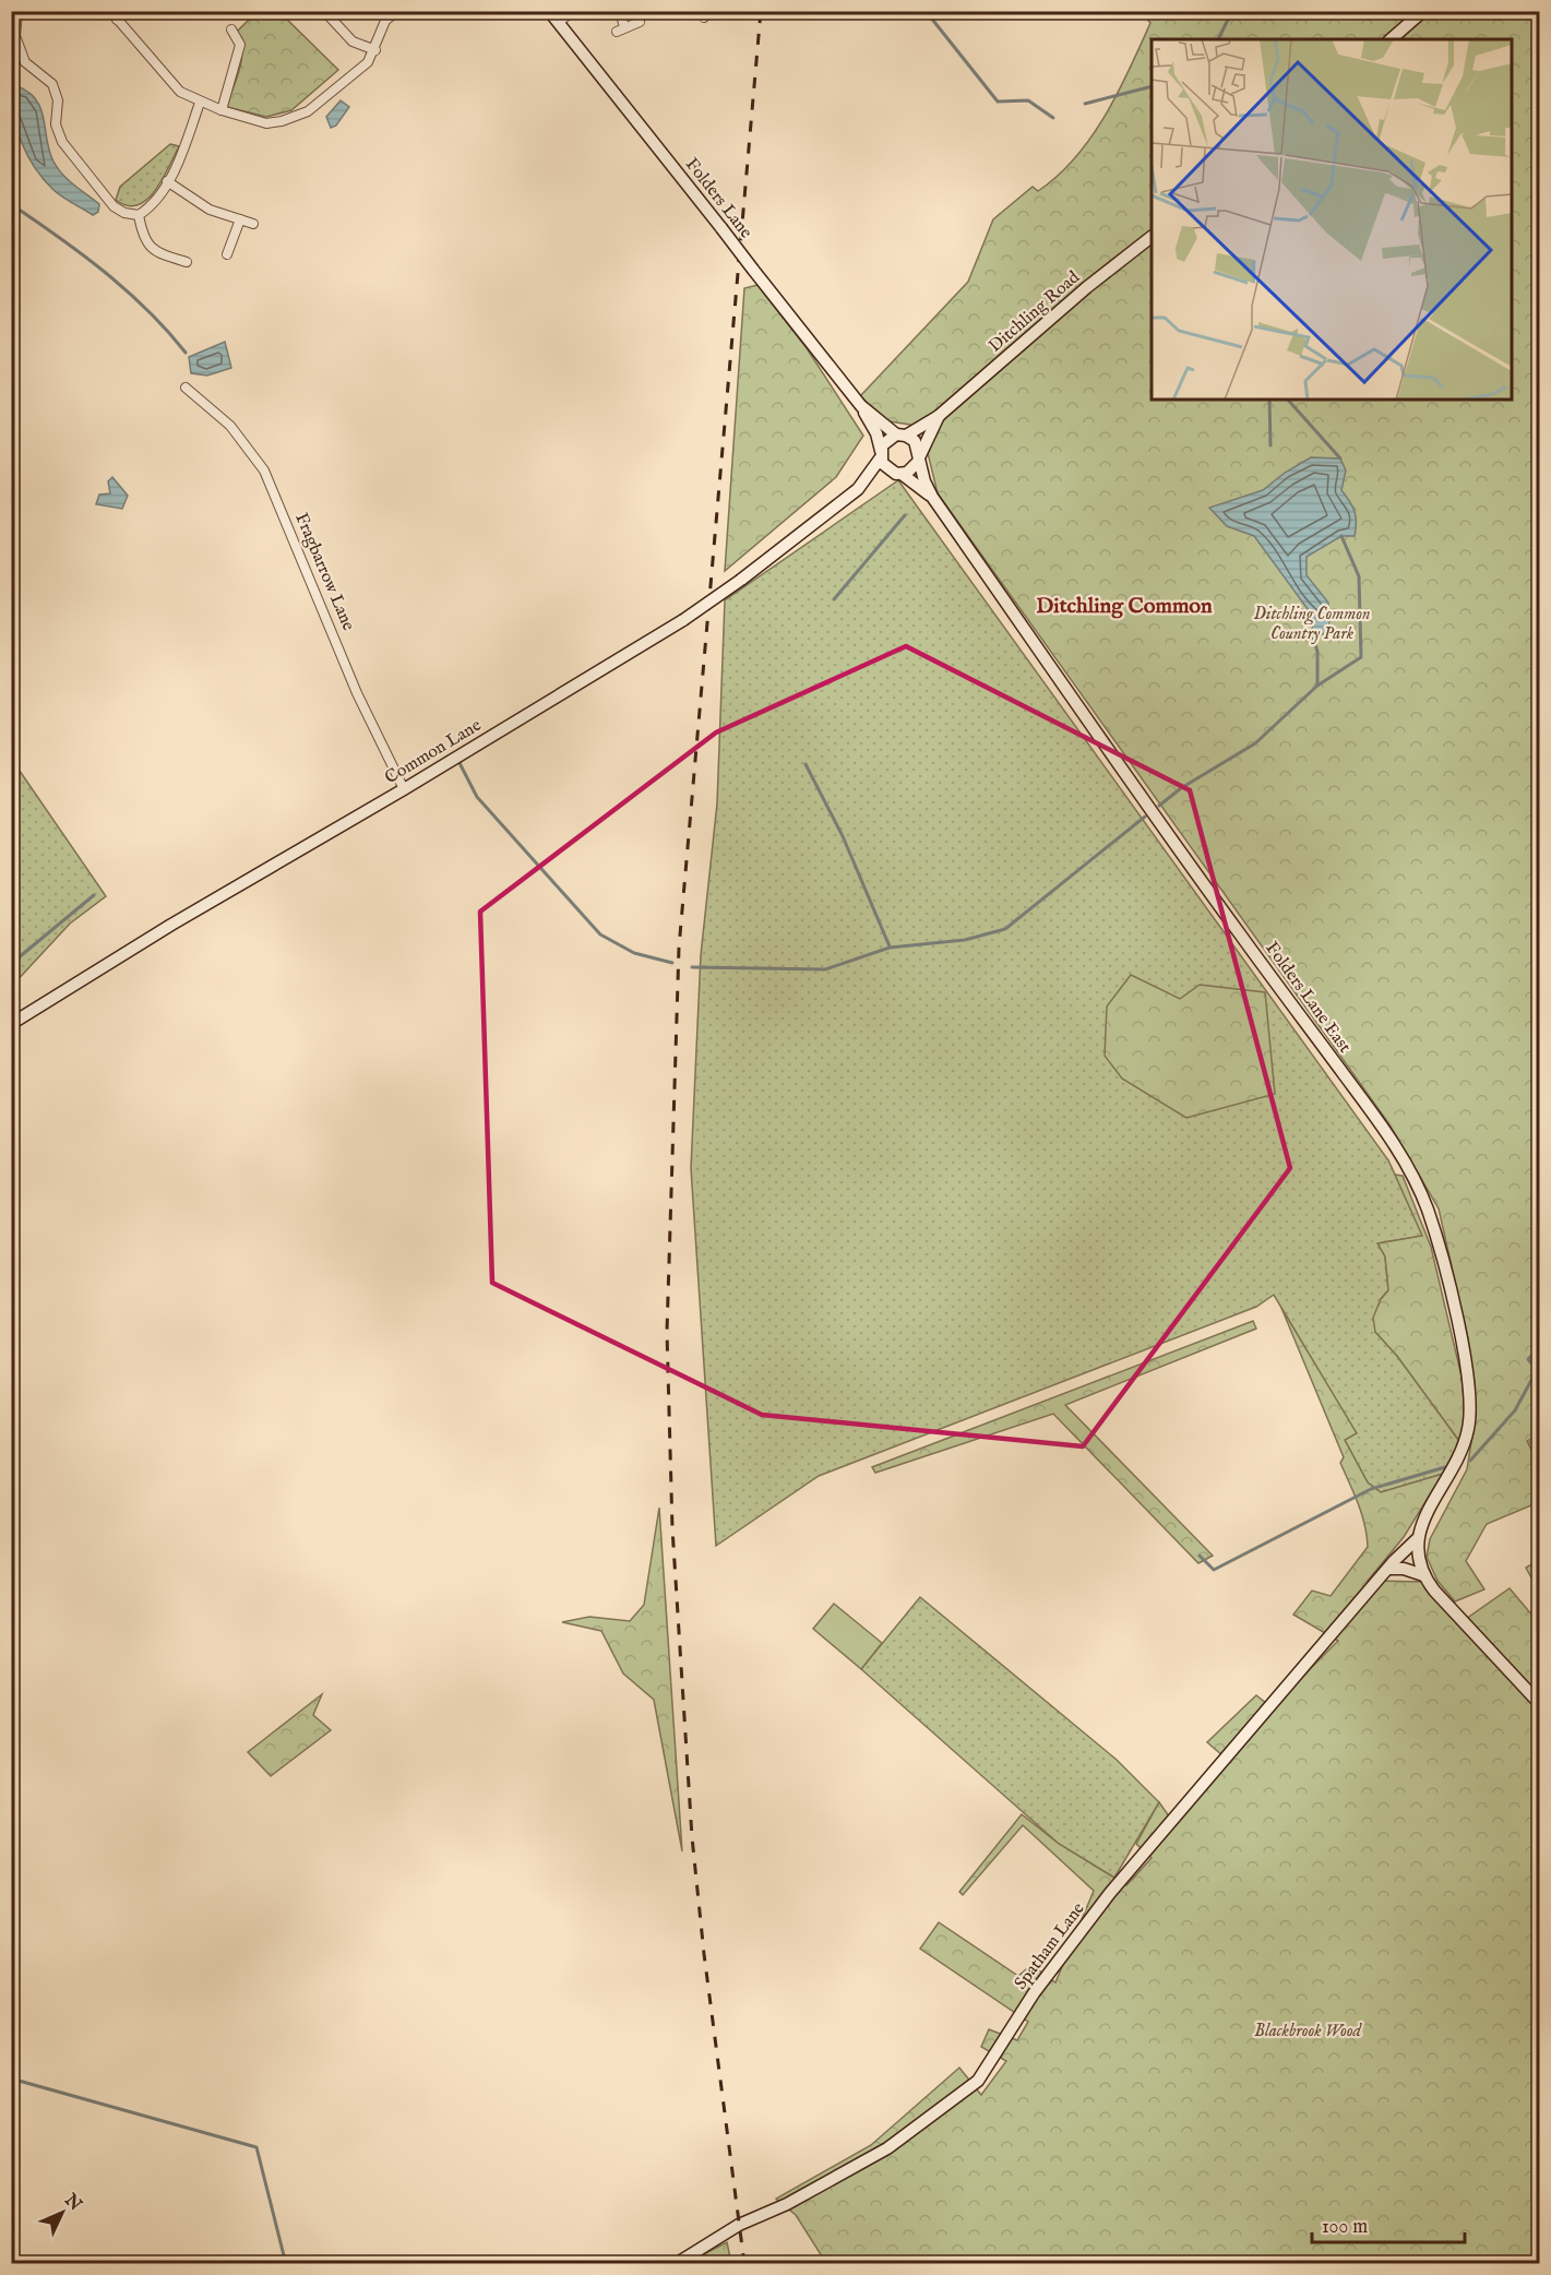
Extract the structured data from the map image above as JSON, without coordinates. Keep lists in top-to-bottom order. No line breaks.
{"streets":{"street":["Folders Lane","Ditchling Road","Fragbarrow Lane","Common Lane","Folders Lane East","Spatham Lane"]},"crossings":[["Folders Lane","Ditchling Road"],["Folders Lane","Common Lane"],["Folders Lane","Folders Lane East"],["Ditchling Road","Common Lane"],["Ditchling Road","Folders Lane East"],["Fragbarrow Lane","Common Lane"],["Common Lane","Folders Lane East"],["Folders Lane East","Spatham Lane"]],"districts":["Ditchling Common"],"parks":["Ditchling Common Country Park","Blackbrook Wood"],"scale_bar":"100 m","north":"top right"}
